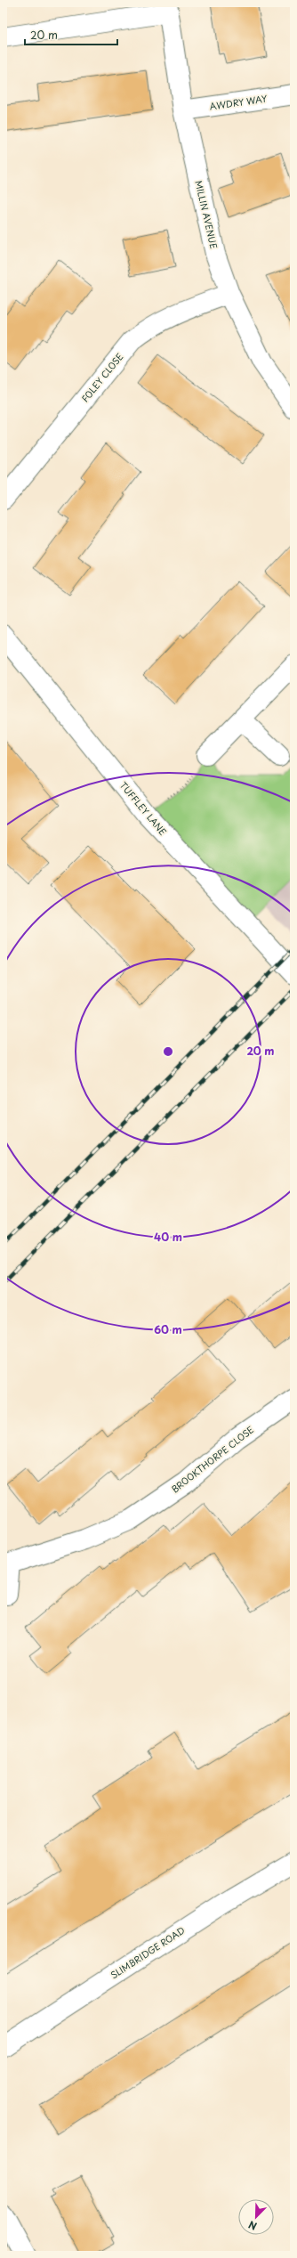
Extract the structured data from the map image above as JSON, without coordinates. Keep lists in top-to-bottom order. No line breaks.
{"streets":{"street":["AWDRY WAY","MILLIN AVENUE","FOLEY CLOSE","TUFFLEY LANE","BROOKTHORPE CLOSE","SLIMBRIDGE ROAD"]},"crossings":[["AWDRY WAY","MILLIN AVENUE"],["MILLIN AVENUE","FOLEY CLOSE"]],"scale_bar":"20 m","north":"bottom left","rings":["20 m","40 m","60 m"]}
